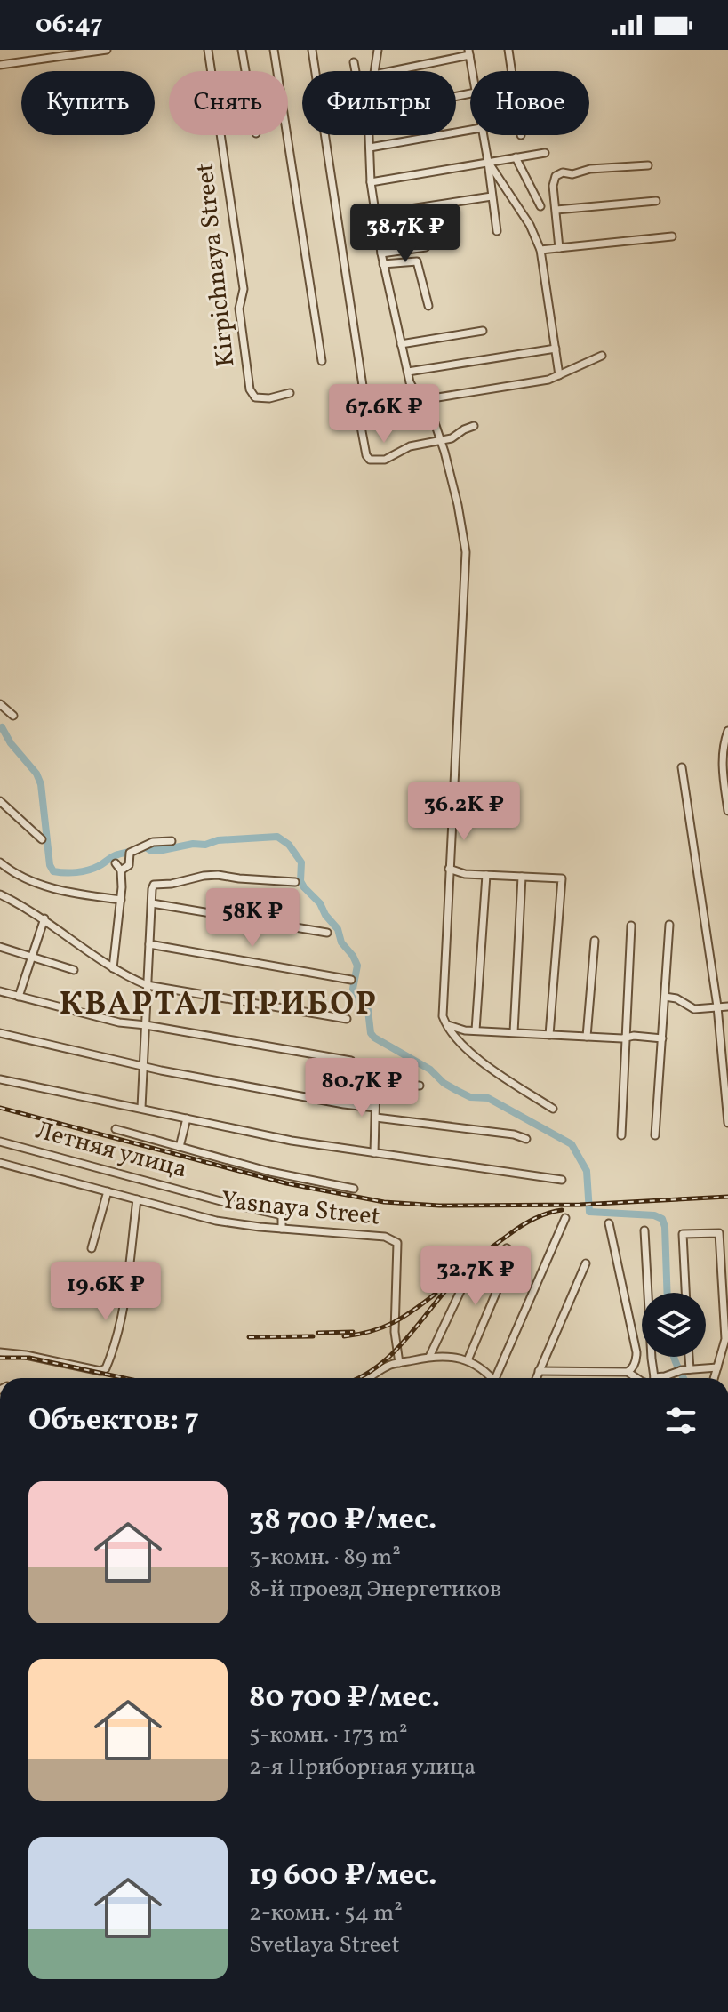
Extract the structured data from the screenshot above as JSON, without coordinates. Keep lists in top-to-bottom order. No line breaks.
{"streets":{"street":["Kirpichnaya Street","Летняя улица","Yasnaya Street"]},"crossings":[["Летняя улица","Yasnaya Street"]],"districts":["КВАРТАЛ ПРИБОР"],"page":{"status":"06:47","chip":["Купить","Снять","Фильтры","Новое"],"price":["38.7K ₽","67.6K ₽","36.2K ₽","58K ₽","80.7K ₽","32.7K ₽","19.6K ₽"],"heading":"Объектов: 7","list":[{"name":"38 700 ₽/мес.","note":"3-комн. · 89 m² · 8-й проезд Энергетиков"},{"name":"80 700 ₽/мес.","note":"5-комн. · 173 m² · 2-я Приборная улица"},{"name":"19 600 ₽/мес.","note":"2-комн. · 54 m² · Svetlaya Street"}]}}
